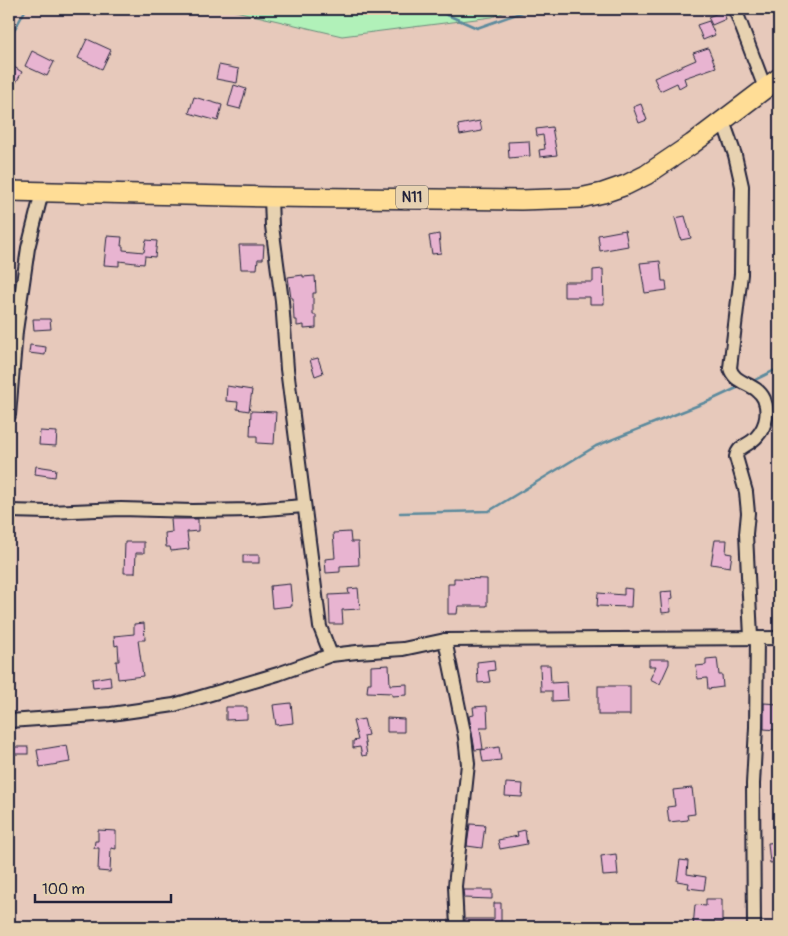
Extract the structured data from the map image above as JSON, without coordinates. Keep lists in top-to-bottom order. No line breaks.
{"streets":{"highway":["N11"]},"scale_bar":"100 m"}
